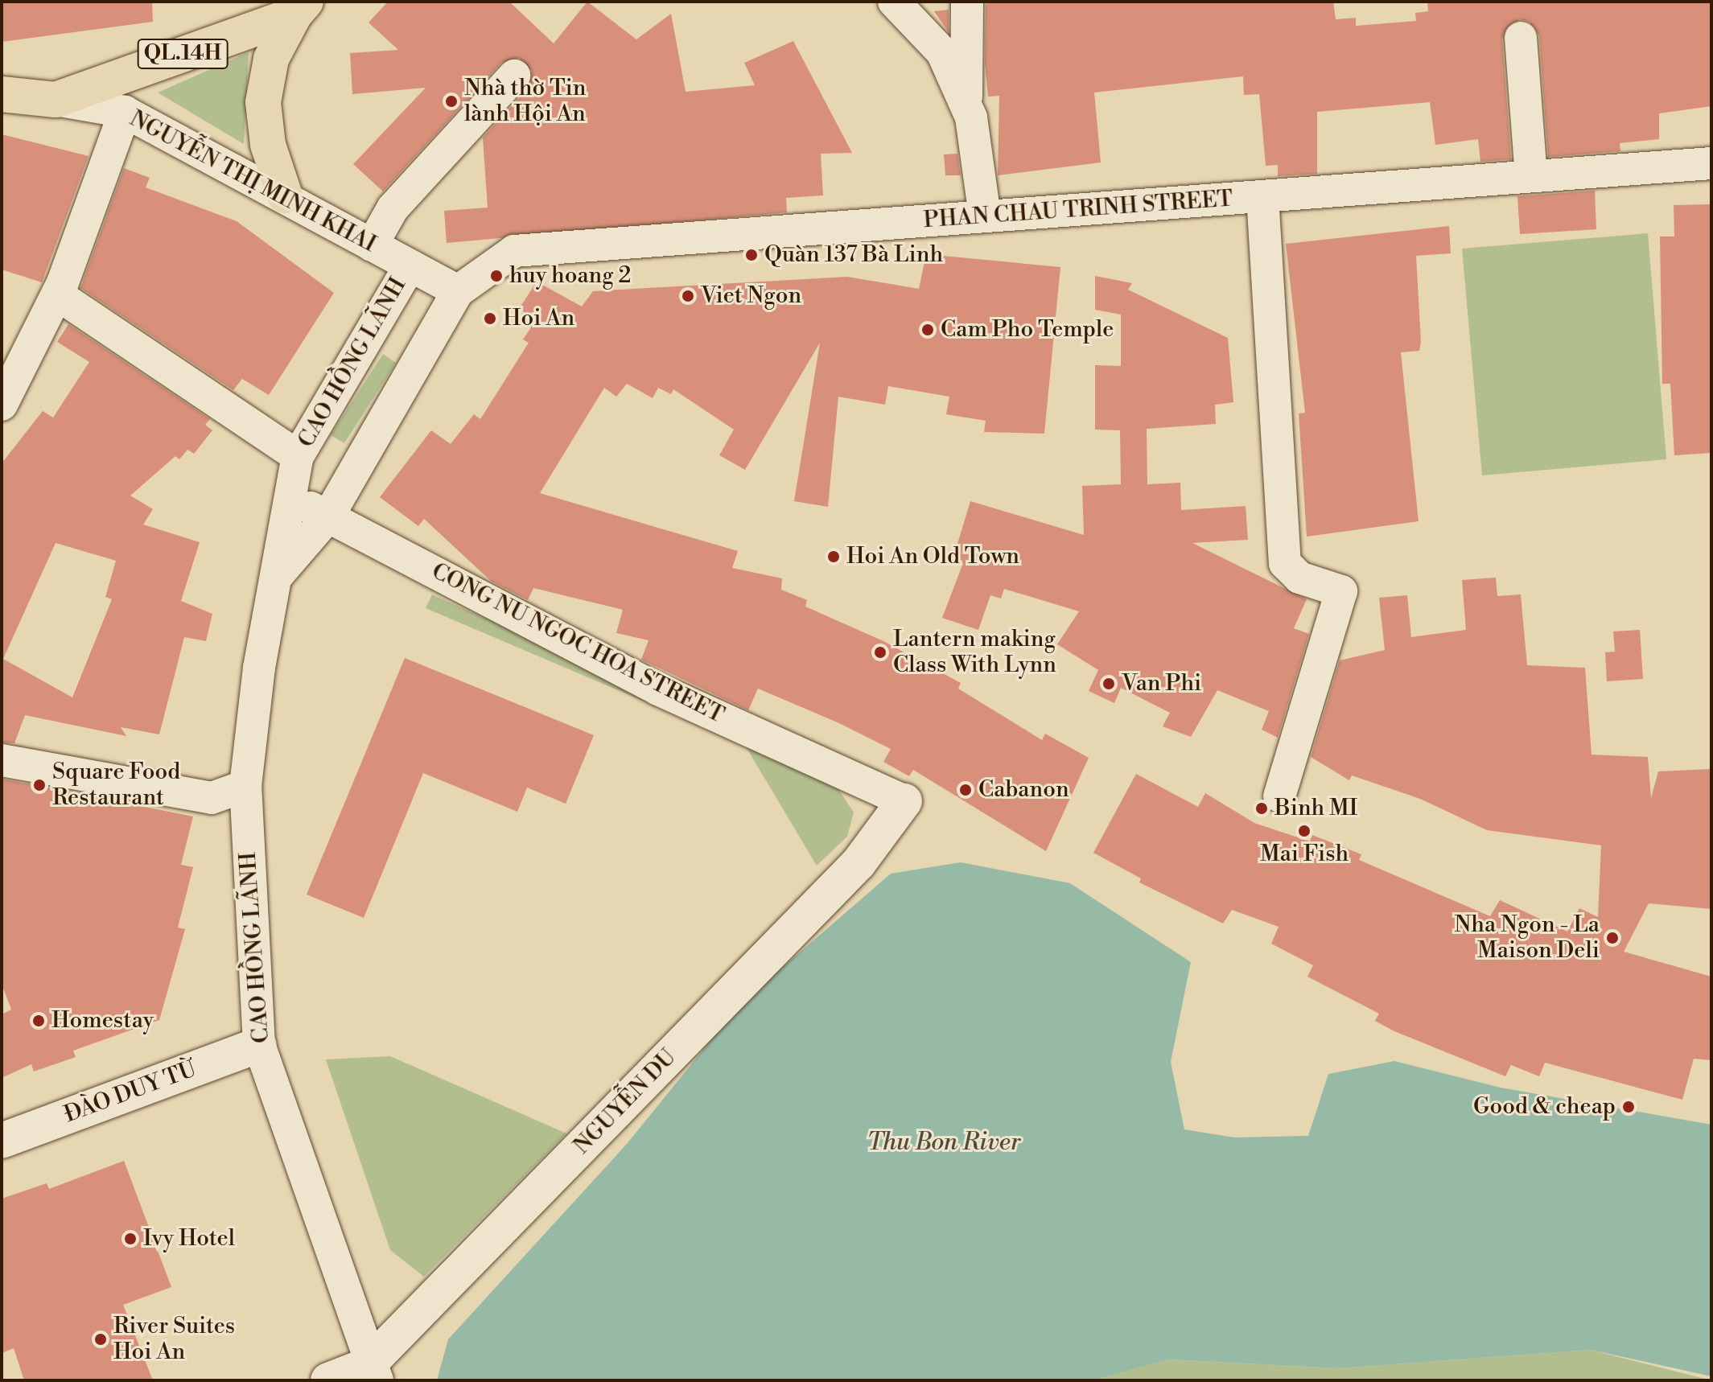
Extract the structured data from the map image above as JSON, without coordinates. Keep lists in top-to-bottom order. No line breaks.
{"streets":{"main road":["QL.14H"],"street":["NGUYỄN THỊ MINH KHAI","PHAN CHAU TRINH STREET","CAO HỒNG LÃNH","CONG NU NGOC HOA STREET","ĐÀO DUY TỪ","NGUYỄN DU"]},"crossings":[["QL.14H","NGUYỄN THỊ MINH KHAI"],["NGUYỄN THỊ MINH KHAI","PHAN CHAU TRINH STREET"],["NGUYỄN THỊ MINH KHAI","CAO HỒNG LÃNH"],["PHAN CHAU TRINH STREET","CAO HỒNG LÃNH"],["CAO HỒNG LÃNH","CONG NU NGOC HOA STREET"],["CAO HỒNG LÃNH","ĐÀO DUY TỪ"],["CAO HỒNG LÃNH","NGUYỄN DU"],["CONG NU NGOC HOA STREET","NGUYỄN DU"]],"water":["Thu Bon River"],"places":["Nhà thờ Tin lành Hội An","Quàn 137 Bà Linh","huy hoang 2","Viet Ngon","Hoi An","Cam Pho Temple","Hoi An Old Town","Lantern making Class With Lynn","Van Phi","Square Food Restaurant","Cabanon","Binh MI","Mai Fish","Nha Ngon - La Maison Deli","Homestay","Good & cheap","Ivy Hotel","River Suites Hoi An"]}
